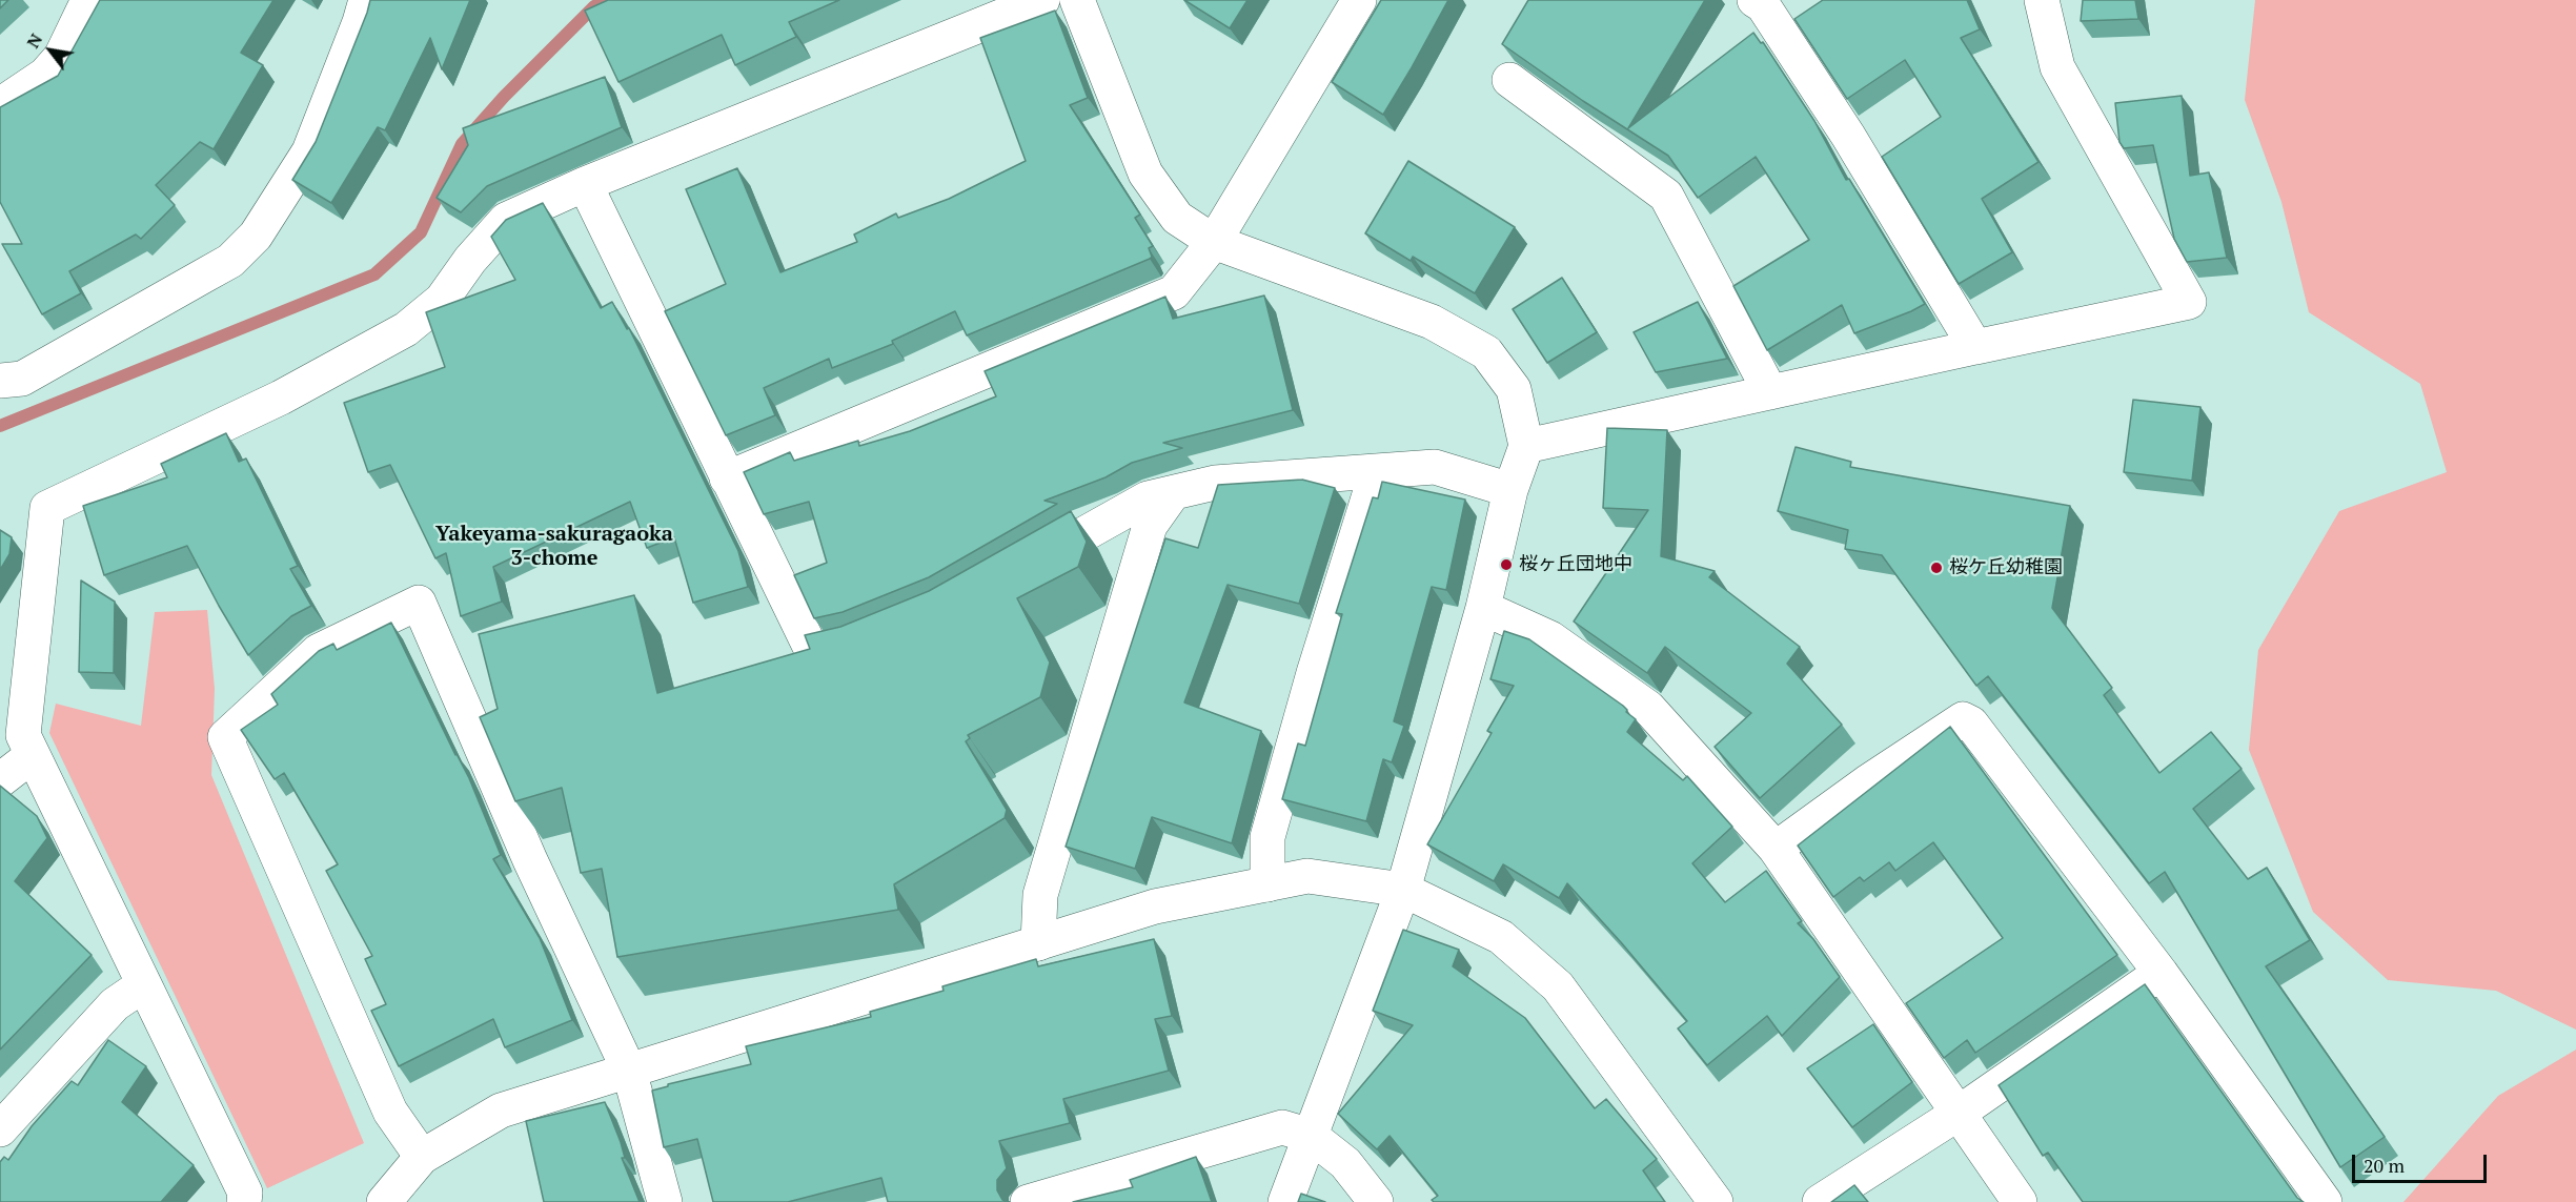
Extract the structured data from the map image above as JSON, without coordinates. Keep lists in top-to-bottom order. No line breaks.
{"districts":["Yakeyama-sakuragaoka 3-chome"],"places":["桜ヶ丘団地中","桜ケ丘幼稚園"],"scale_bar":"20 m","north":"top left"}
